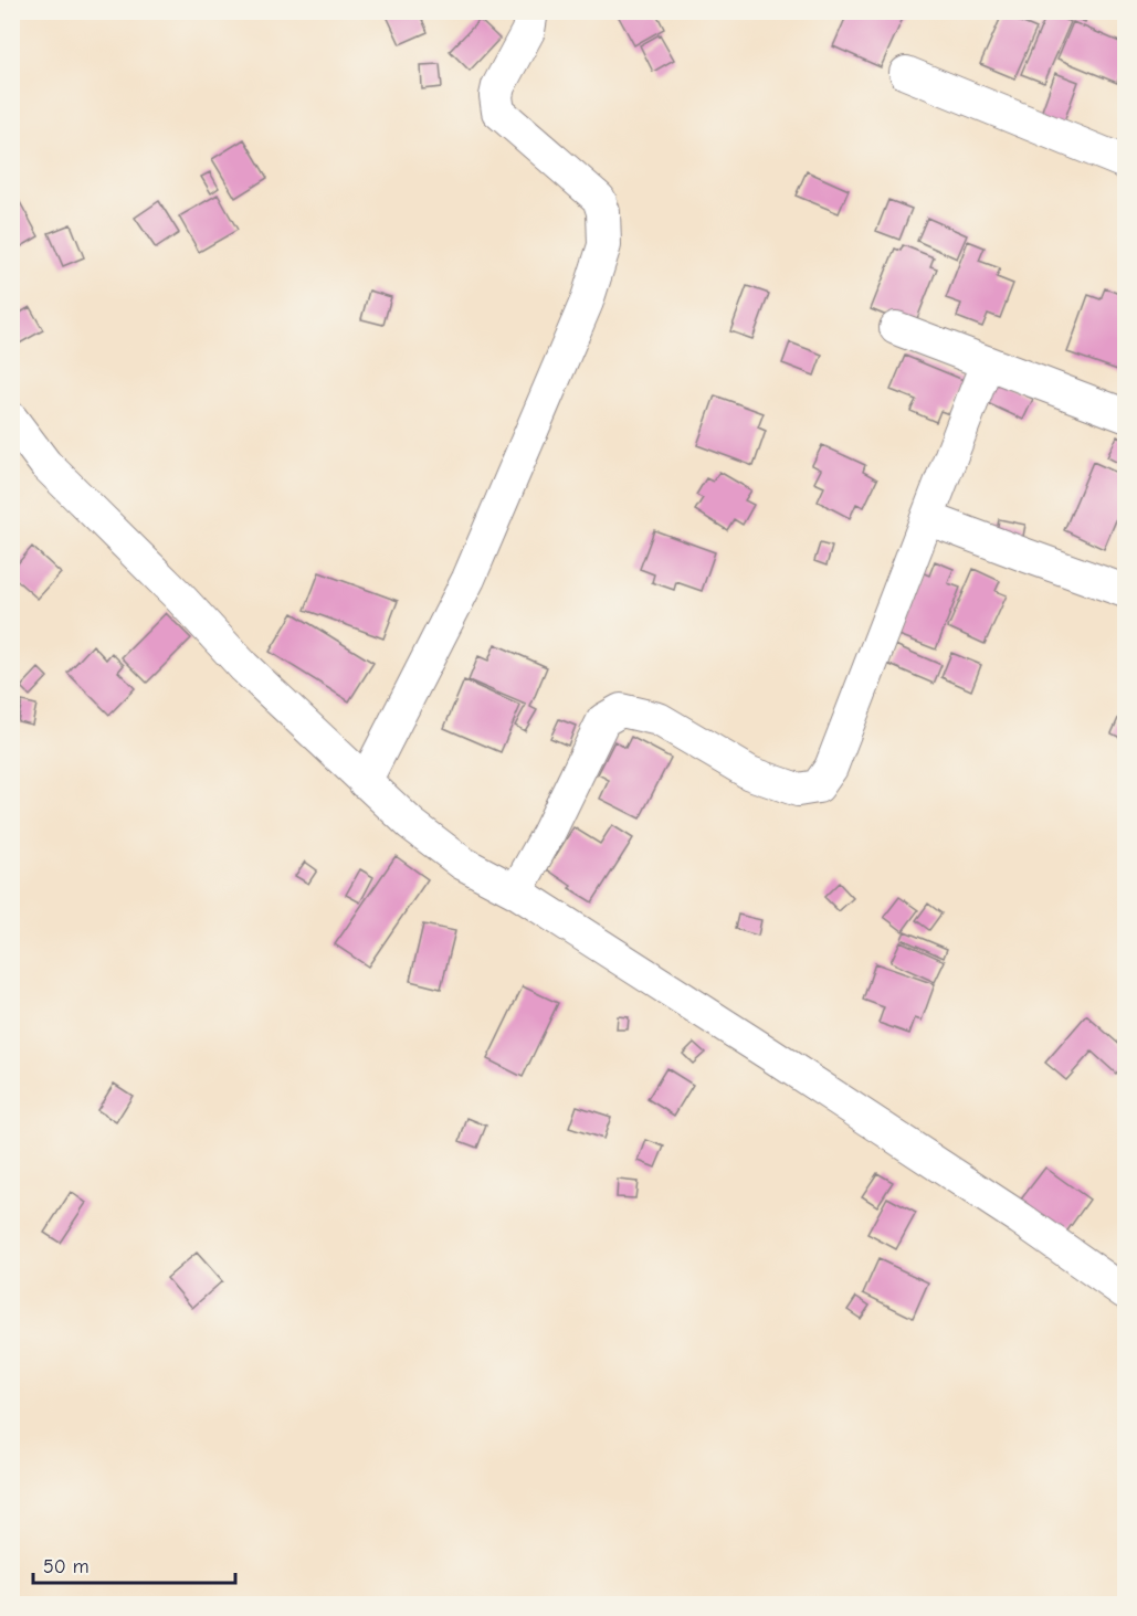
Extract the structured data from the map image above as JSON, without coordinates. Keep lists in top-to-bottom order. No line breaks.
{"scale_bar":"50 m"}
